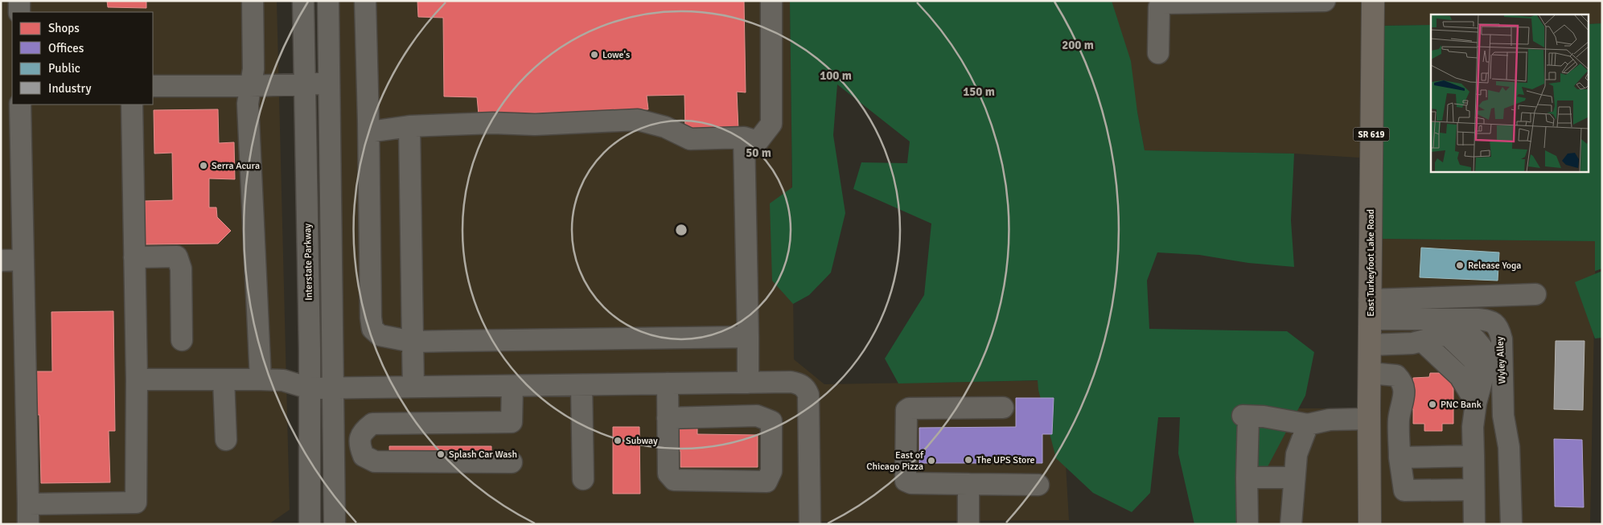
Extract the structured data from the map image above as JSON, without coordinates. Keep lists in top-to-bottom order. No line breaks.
{"streets":{"main road":["SR 619","East Turkeyfoot Lake Road"],"street":["Interstate Parkway","Wyley Alley"]},"crossings":[["East Turkeyfoot Lake Road","Wyley Alley"]],"places":["Lowe's","Serra Acura","Release Yoga","PNC Bank","Subway","Splash Car Wash","The UPS Store","East of Chicago Pizza"],"legend":["Shops","Offices","Public","Industry"],"rings":["200 m","100 m","150 m","50 m"]}
